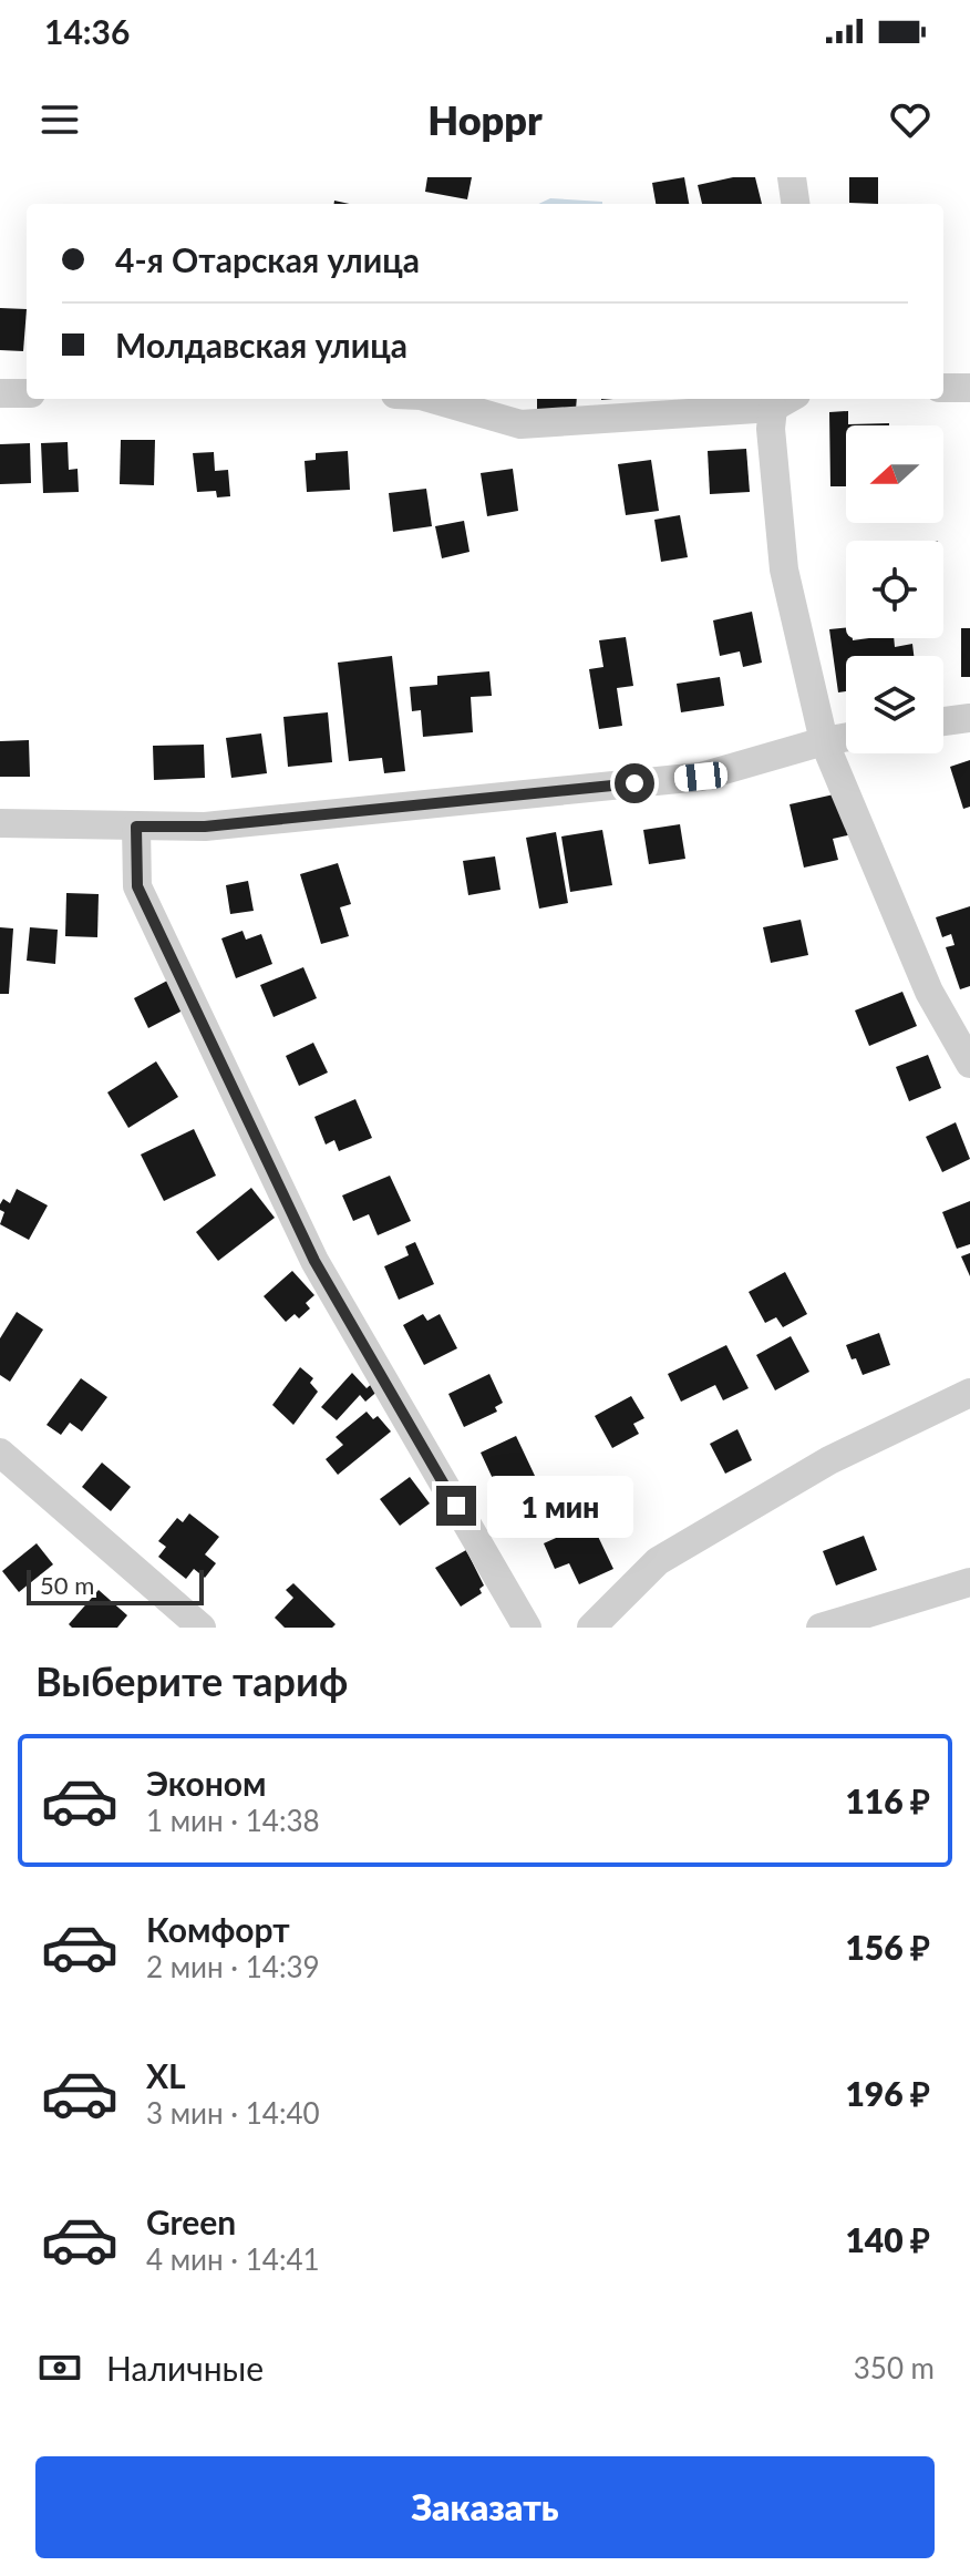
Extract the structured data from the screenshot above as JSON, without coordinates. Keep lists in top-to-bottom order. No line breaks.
{"scale_bar":"50 m","north":"left","page":{"status":"14:36","header":"Hoppr","banner":["4-я Отарская улица","Молдавская улица"],"bubble":"1 мин","scale":"50 m","heading":"Выберите тариф","list":[{"name":"Эконом","note":"1 мин · 14:38","value":"116 ₽"},{"name":"Комфорт","note":"2 мин · 14:39","value":"156 ₽"},{"name":"XL","note":"3 мин · 14:40","value":"196 ₽"},{"name":"Green","note":"4 мин · 14:41","value":"140 ₽"}],"pay":["Наличные","350 m"],"buttons":"Заказать"}}
